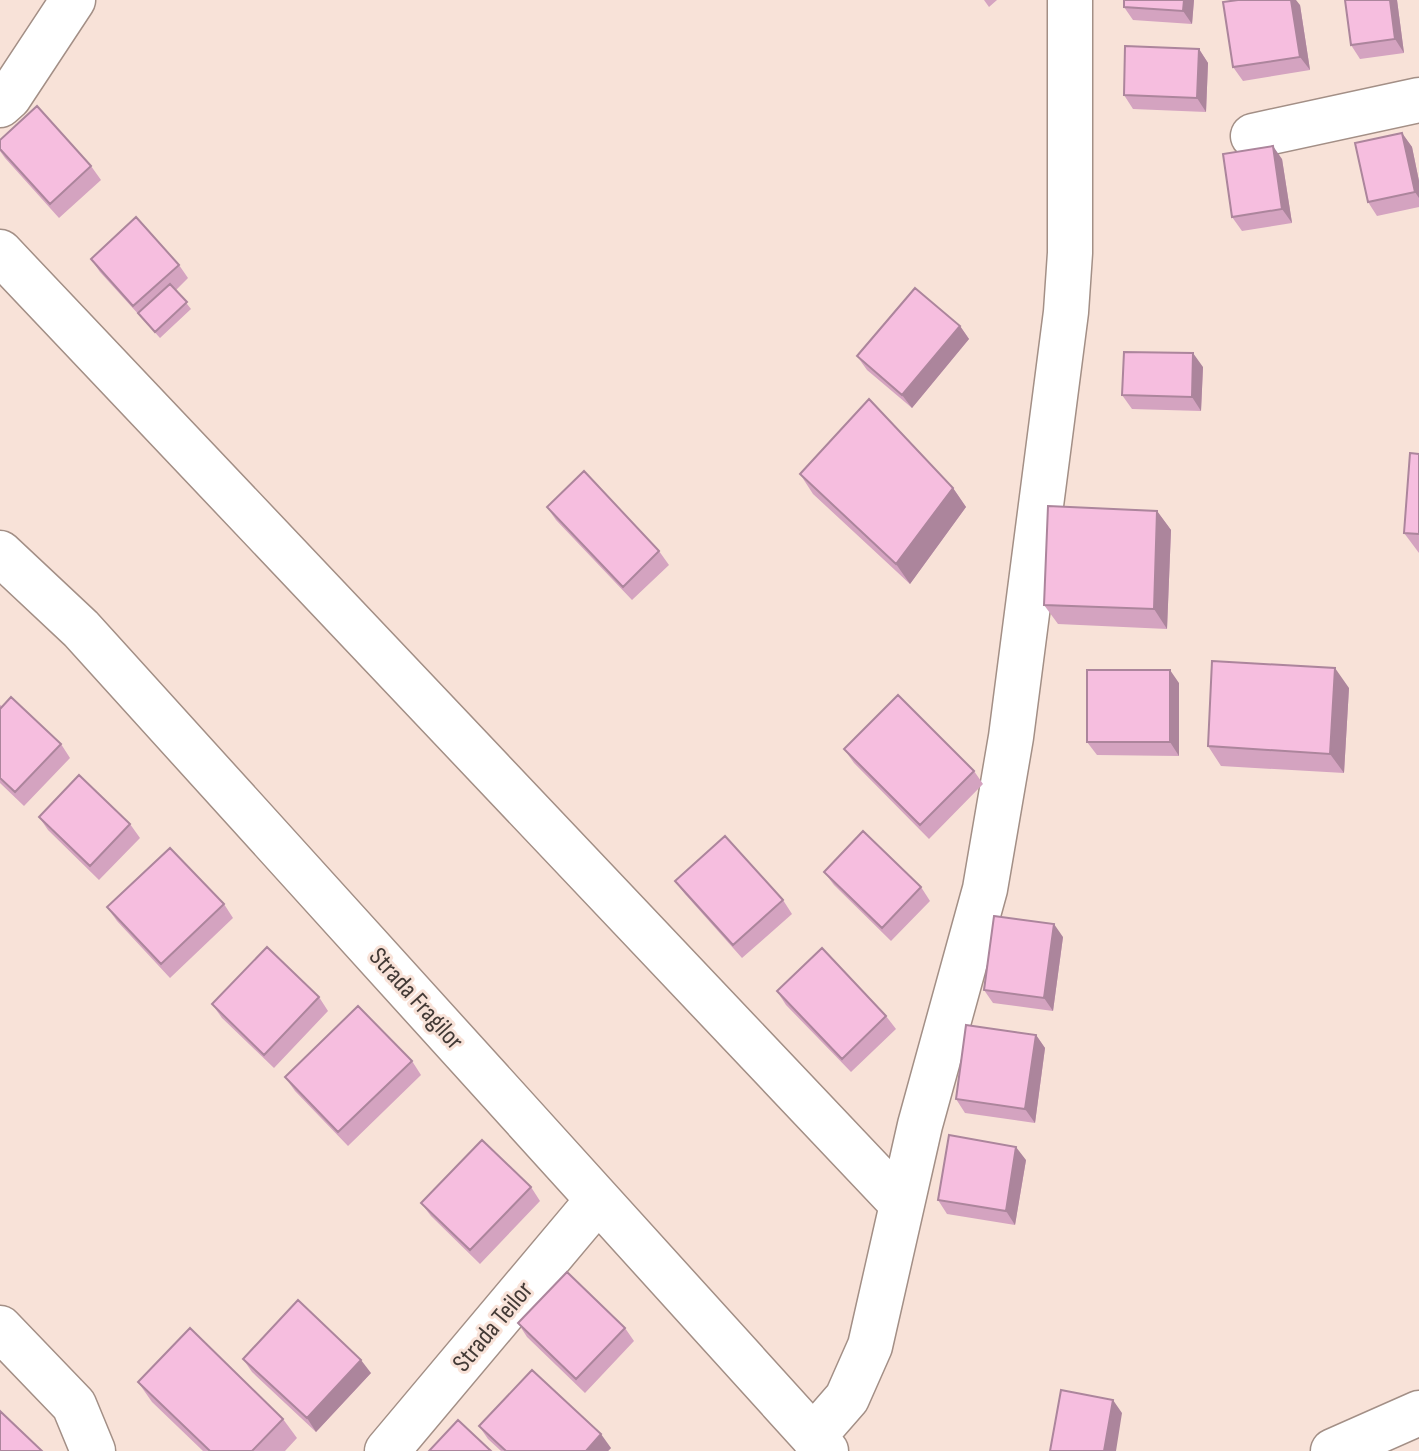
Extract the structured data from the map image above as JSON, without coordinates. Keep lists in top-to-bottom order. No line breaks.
{"streets":{"street":["Strada Fragilor","Strada Teilor"]},"crossings":[["Strada Fragilor","Strada Teilor"]]}
